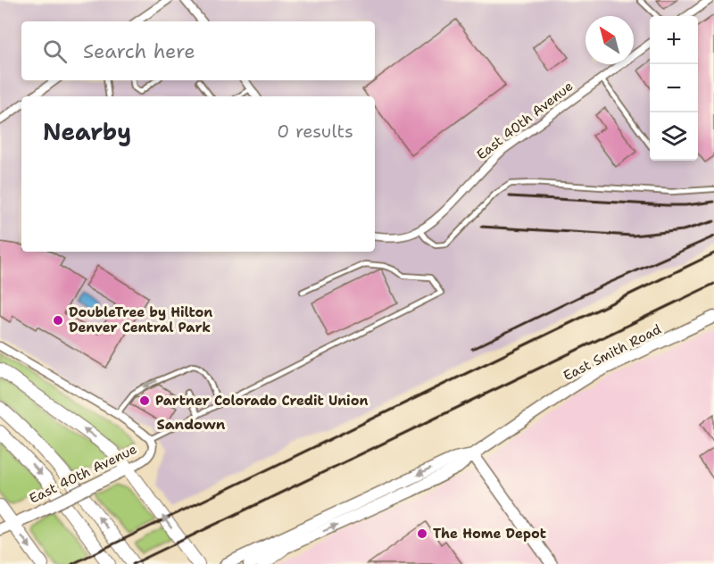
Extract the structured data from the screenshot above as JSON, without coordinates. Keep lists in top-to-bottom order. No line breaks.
{"streets":{"street":["East 40th Avenue","East Smith Road"]},"districts":["Sandown"],"places":["DoubleTree by Hilton Denver Central Park","Partner Colorado Credit Union","The Home Depot"],"north":"top left","page":{"map_buttons":["+","−"],"search":"Search here","heading":["Nearby","0 results"]}}
